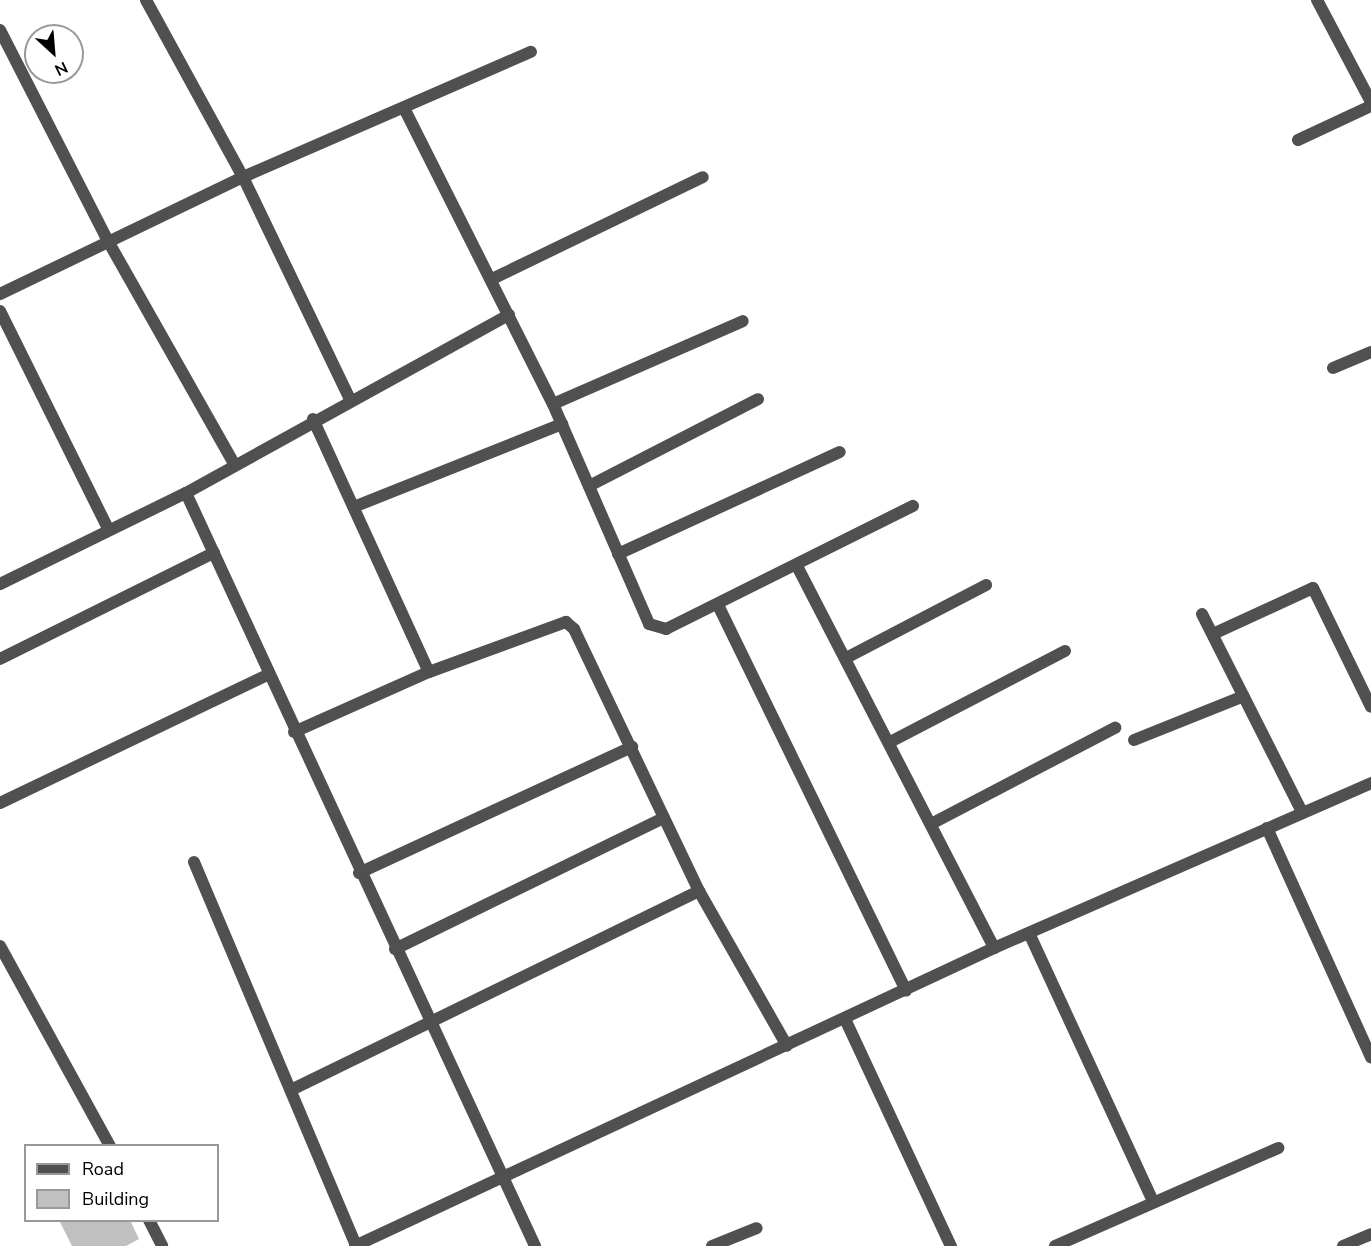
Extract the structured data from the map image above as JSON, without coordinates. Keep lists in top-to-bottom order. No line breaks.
{"legend":["Road","Building"],"north":"bottom right"}
